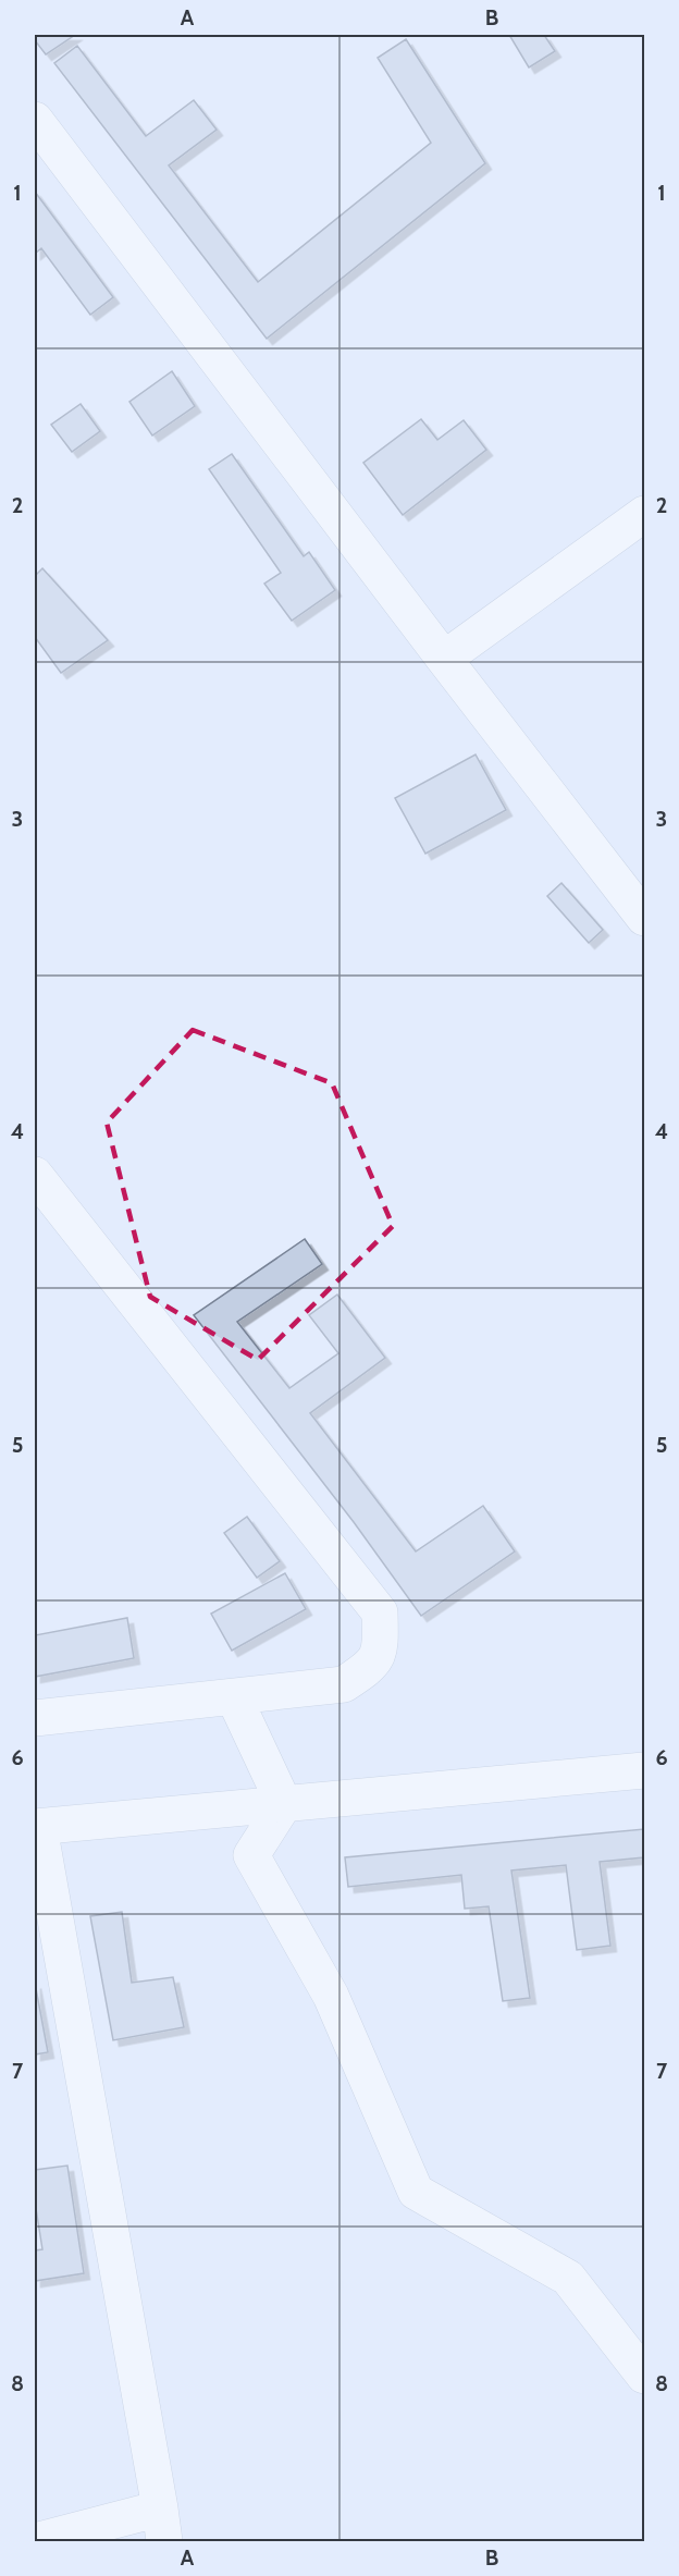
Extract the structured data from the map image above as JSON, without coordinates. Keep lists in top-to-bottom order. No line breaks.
{"grid":{"columns":["A","B"],"rows":["1","2","3","4","5","6","7","8"]}}
